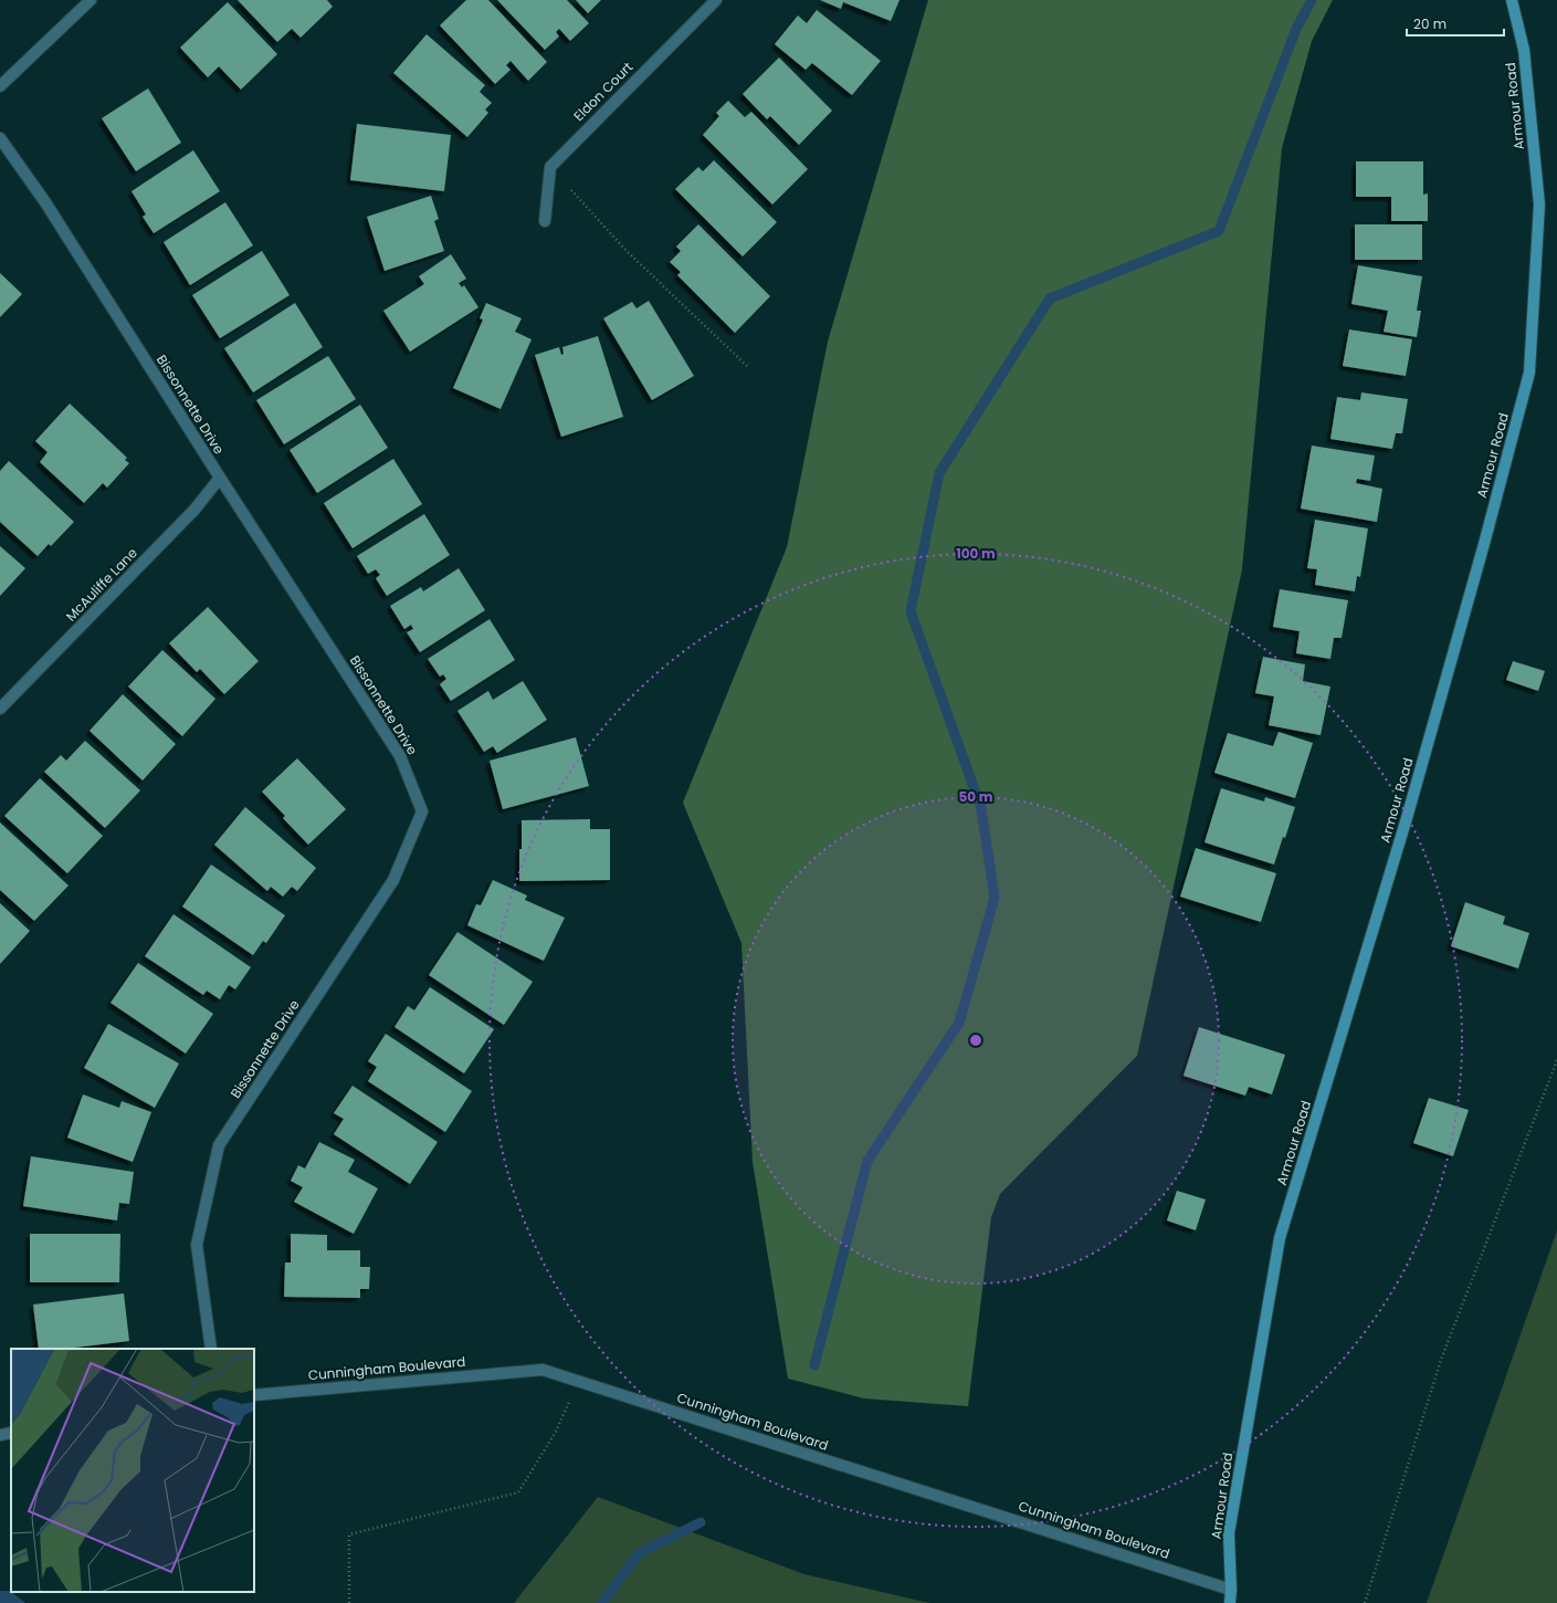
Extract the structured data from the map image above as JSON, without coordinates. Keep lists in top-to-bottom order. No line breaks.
{"streets":{"main road":["Armour Road"],"street":["Eldon Court","Bissonnette Drive","McAuliffe Lane","Cunningham Boulevard"]},"crossings":[["Armour Road","Cunningham Boulevard"],["Bissonnette Drive","McAuliffe Lane"]],"scale_bar":"20 m","rings":["100 m","50 m"]}
